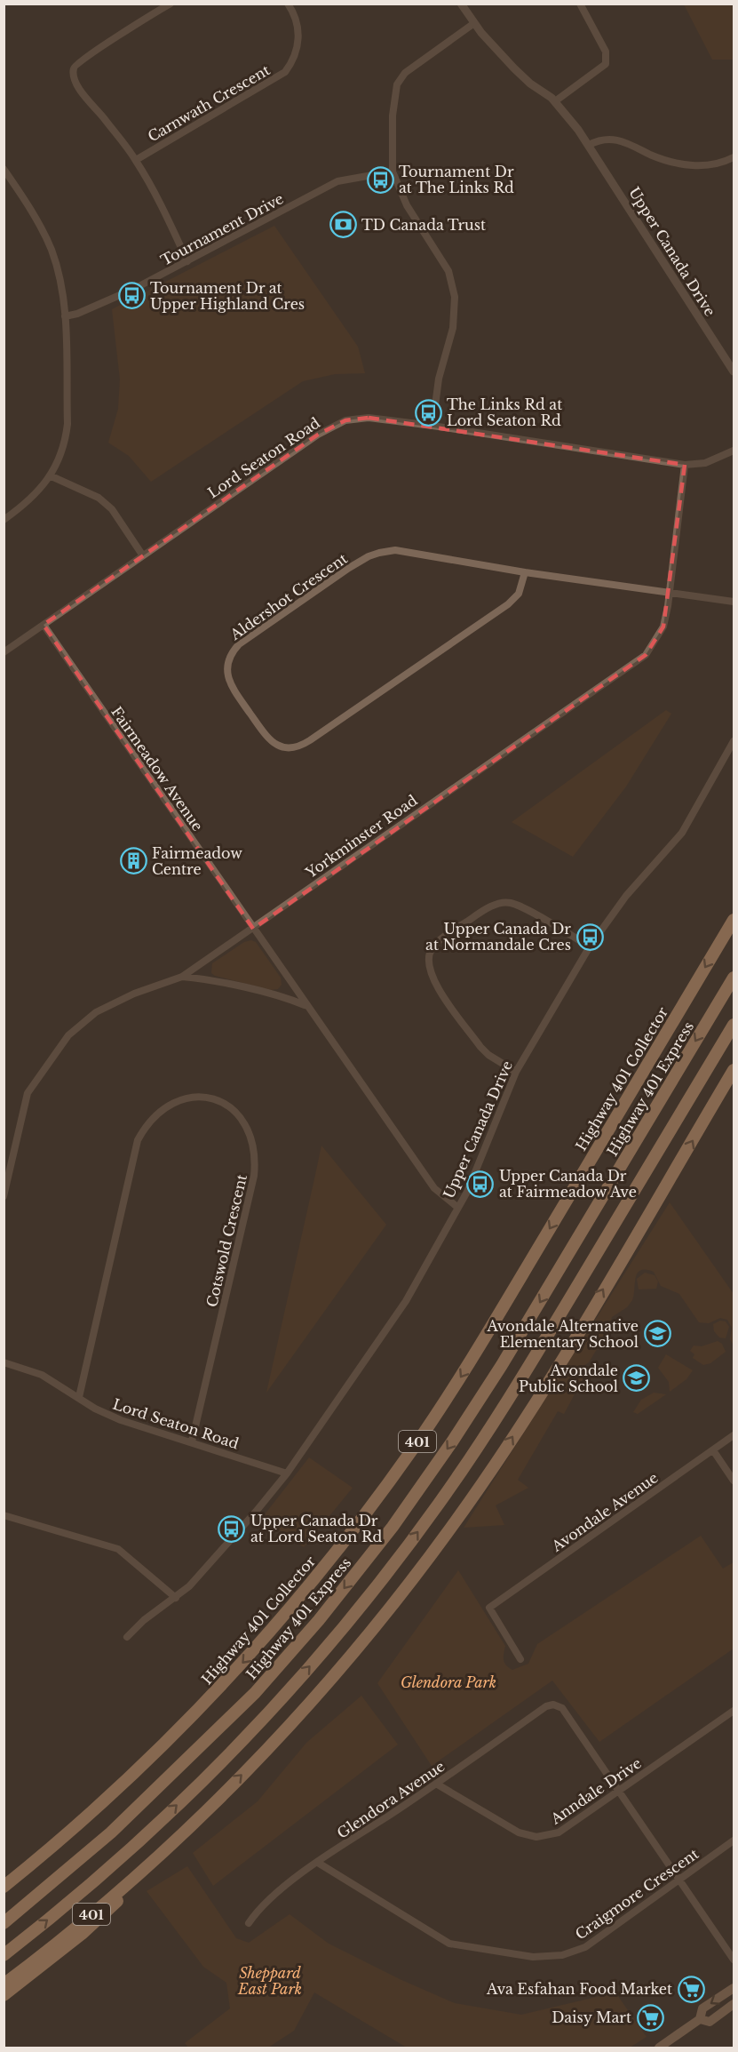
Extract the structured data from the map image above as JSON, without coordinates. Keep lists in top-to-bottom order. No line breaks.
{"streets":{"highway":["Highway 401 Collector","Highway 401 Express","401"],"street":["Carnwath Crescent","Tournament Drive","Upper Canada Drive","Lord Seaton Road","Aldershot Crescent","Fairmeadow Avenue","Yorkminster Road","Cotswold Crescent","Avondale Avenue","Anndale Drive","Glendora Avenue","Craigmore Crescent"]},"crossings":[["Upper Canada Drive","Lord Seaton Road"],["Upper Canada Drive","Fairmeadow Avenue"],["Lord Seaton Road","Fairmeadow Avenue"],["Lord Seaton Road","Yorkminster Road"],["Lord Seaton Road","Cotswold Crescent"],["Aldershot Crescent","Yorkminster Road"],["Fairmeadow Avenue","Yorkminster Road"],["Anndale Drive","Glendora Avenue"],["Glendora Avenue","Craigmore Crescent"]],"parks":["Glendora Park","Sheppard East Park"],"places":{"bus stop":["Tournament Dr at The Links Rd","Tournament Dr at Upper Highland Cres","The Links Rd at Lord Seaton Rd","Upper Canada Dr at Normandale Cres","Upper Canada Dr at Fairmeadow Ave","Upper Canada Dr at Lord Seaton Rd"],"bank":["TD Canada Trust"],"building":["Fairmeadow Centre"],"school or university":["Avondale Alternative Elementary School","Avondale Public School"],"supermarket":["Ava Esfahan Food Market","Daisy Mart"]}}
